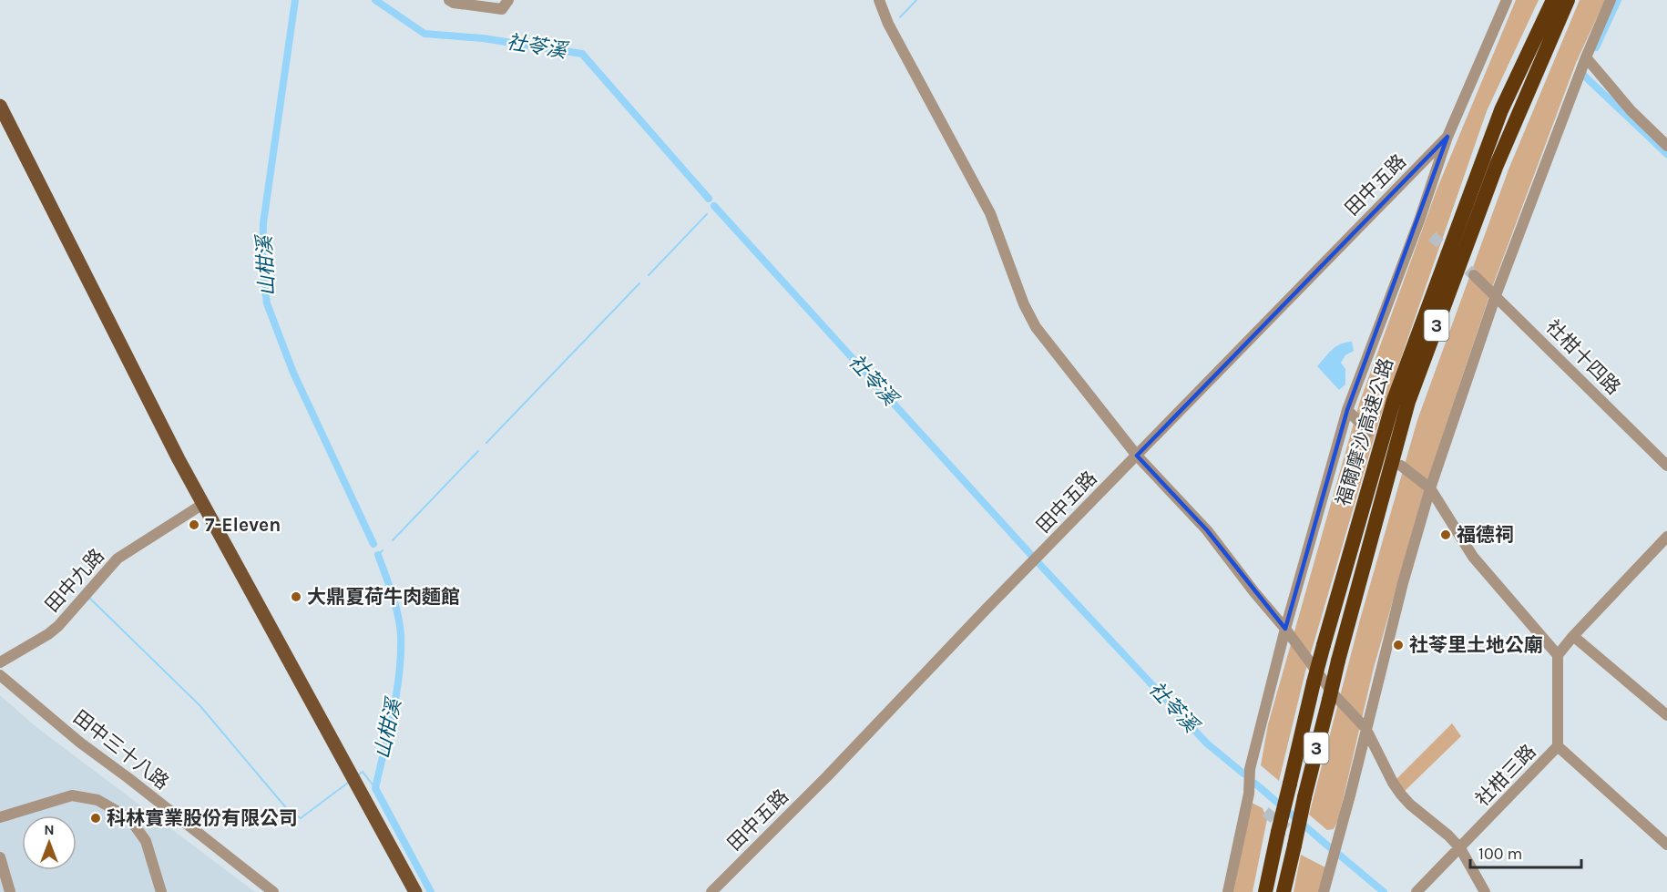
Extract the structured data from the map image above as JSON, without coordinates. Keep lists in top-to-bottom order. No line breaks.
{"streets":{"highway":["3","福爾摩沙高速公路"],"street":["田中五路","社柑十四路","田中九路","田中三十八路","社柑三路"]},"water":["社苓溪","山柑溪"],"places":["7-Eleven","福德祠","大鼎夏荷牛肉麵館","社苓里土地公廟","科林實業股份有限公司"],"scale_bar":"100 m","north":"top"}
